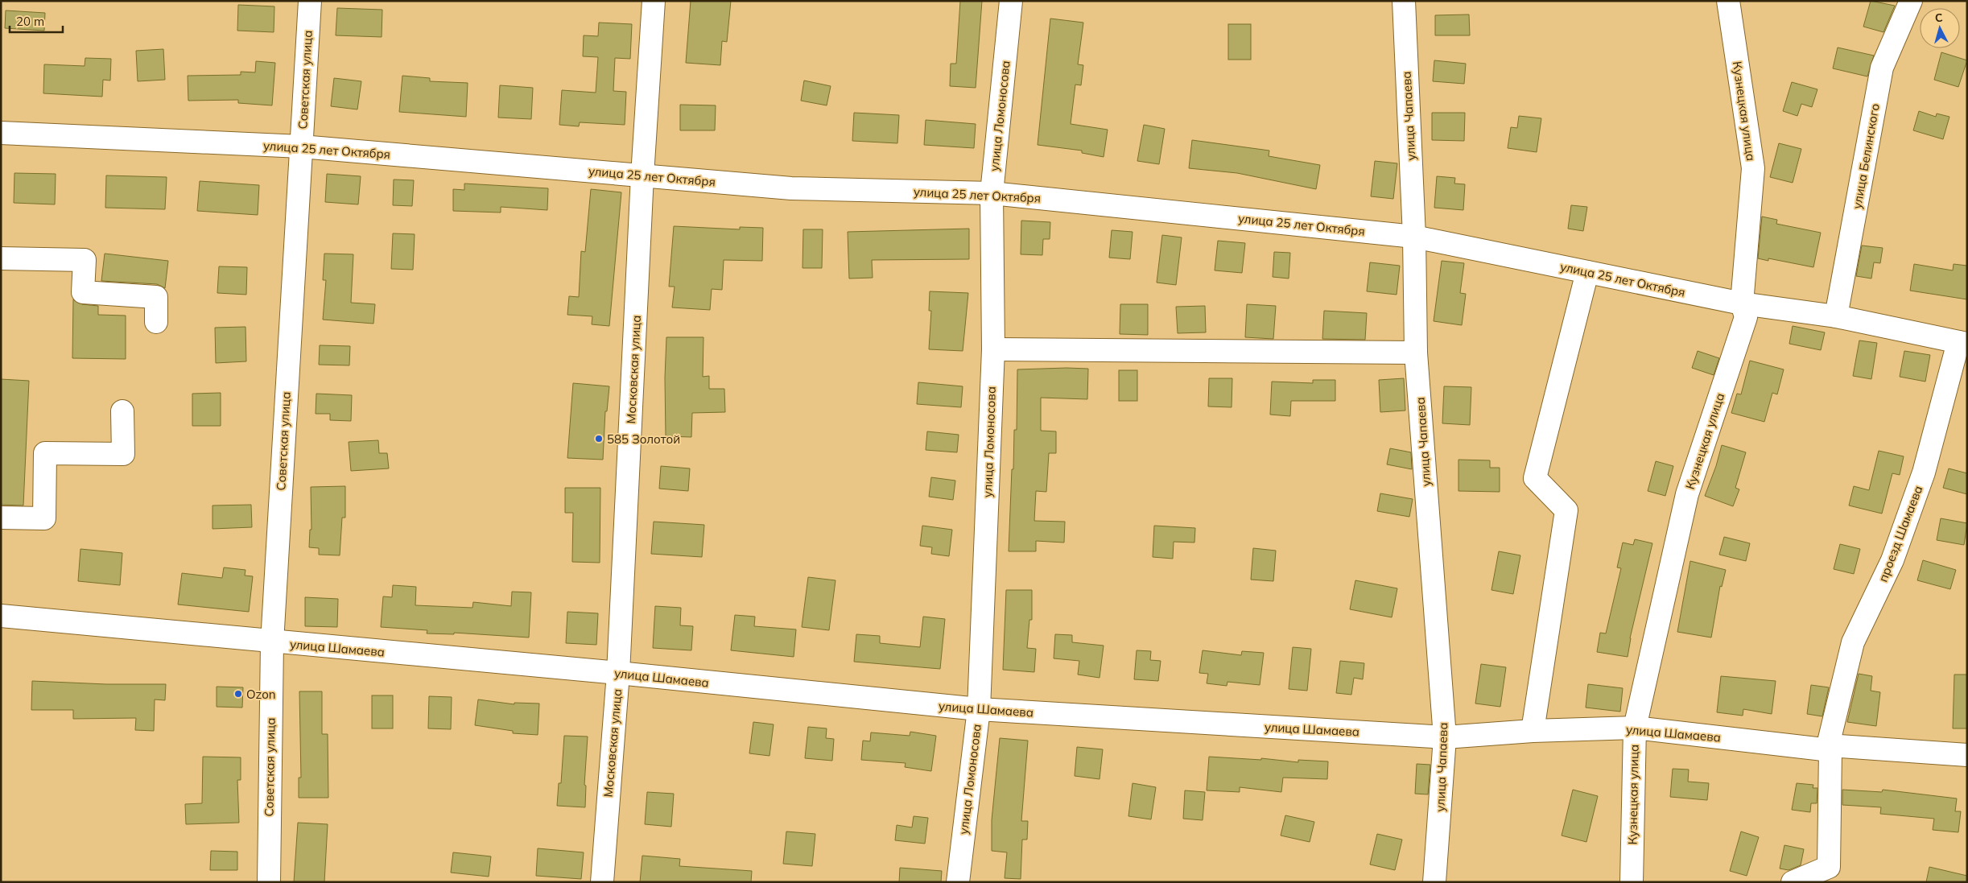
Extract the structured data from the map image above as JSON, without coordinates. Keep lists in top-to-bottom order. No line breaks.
{"streets":{"street":["Советская улица","Кузнецкая улица","улица Ломоносова","улица Чапаева","улица 25 лет Октября","улица Белинского","Московская улица","проезд Шамаева","улица Шамаева"]},"crossings":[["Советская улица","улица 25 лет Октября"],["Советская улица","улица Шамаева"],["Кузнецкая улица","улица 25 лет Октября"],["Кузнецкая улица","улица Шамаева"],["улица Ломоносова","улица 25 лет Октября"],["улица Ломоносова","улица Шамаева"],["улица Чапаева","улица 25 лет Октября"],["улица Чапаева","улица Шамаева"],["улица 25 лет Октября","улица Белинского"],["улица 25 лет Октября","Московская улица"],["улица 25 лет Октября","проезд Шамаева"],["Московская улица","улица Шамаева"],["проезд Шамаева","улица Шамаева"]],"places":["585 Золотой","Ozon"],"scale_bar":"20 m","north":"top"}
